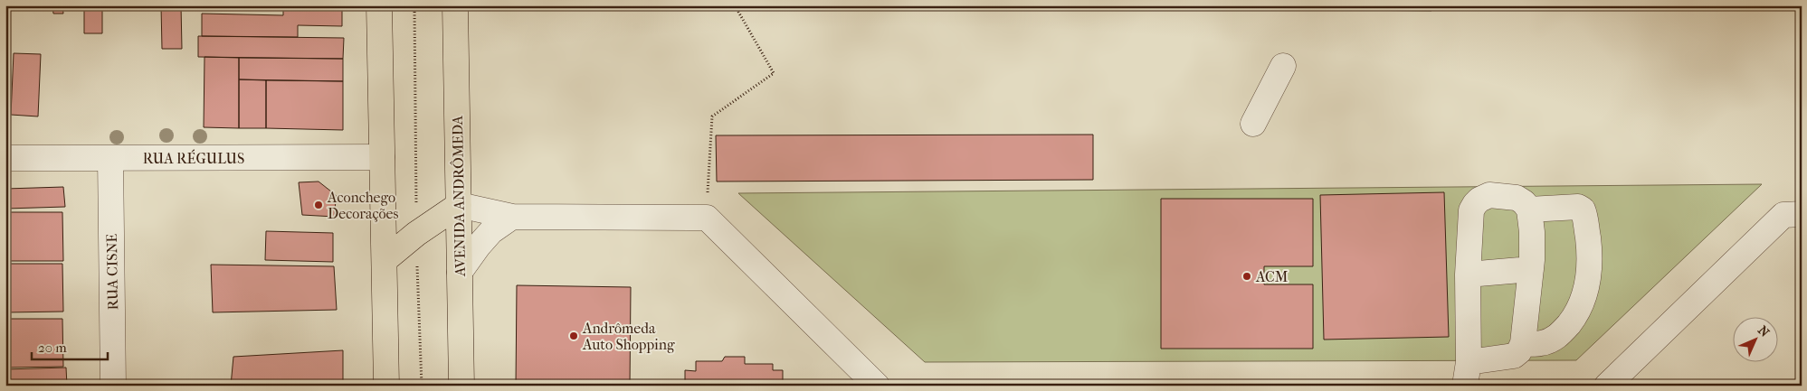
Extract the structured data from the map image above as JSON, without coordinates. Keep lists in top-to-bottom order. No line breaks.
{"streets":{"main road":["AVENIDA ANDRÔMEDA"],"street":["RUA RÉGULUS","RUA CISNE"]},"crossings":[["RUA RÉGULUS","RUA CISNE"]],"places":["Aconchego Decorações","ACM","Andrômeda Auto Shopping"],"scale_bar":"20 m","north":"top right"}
